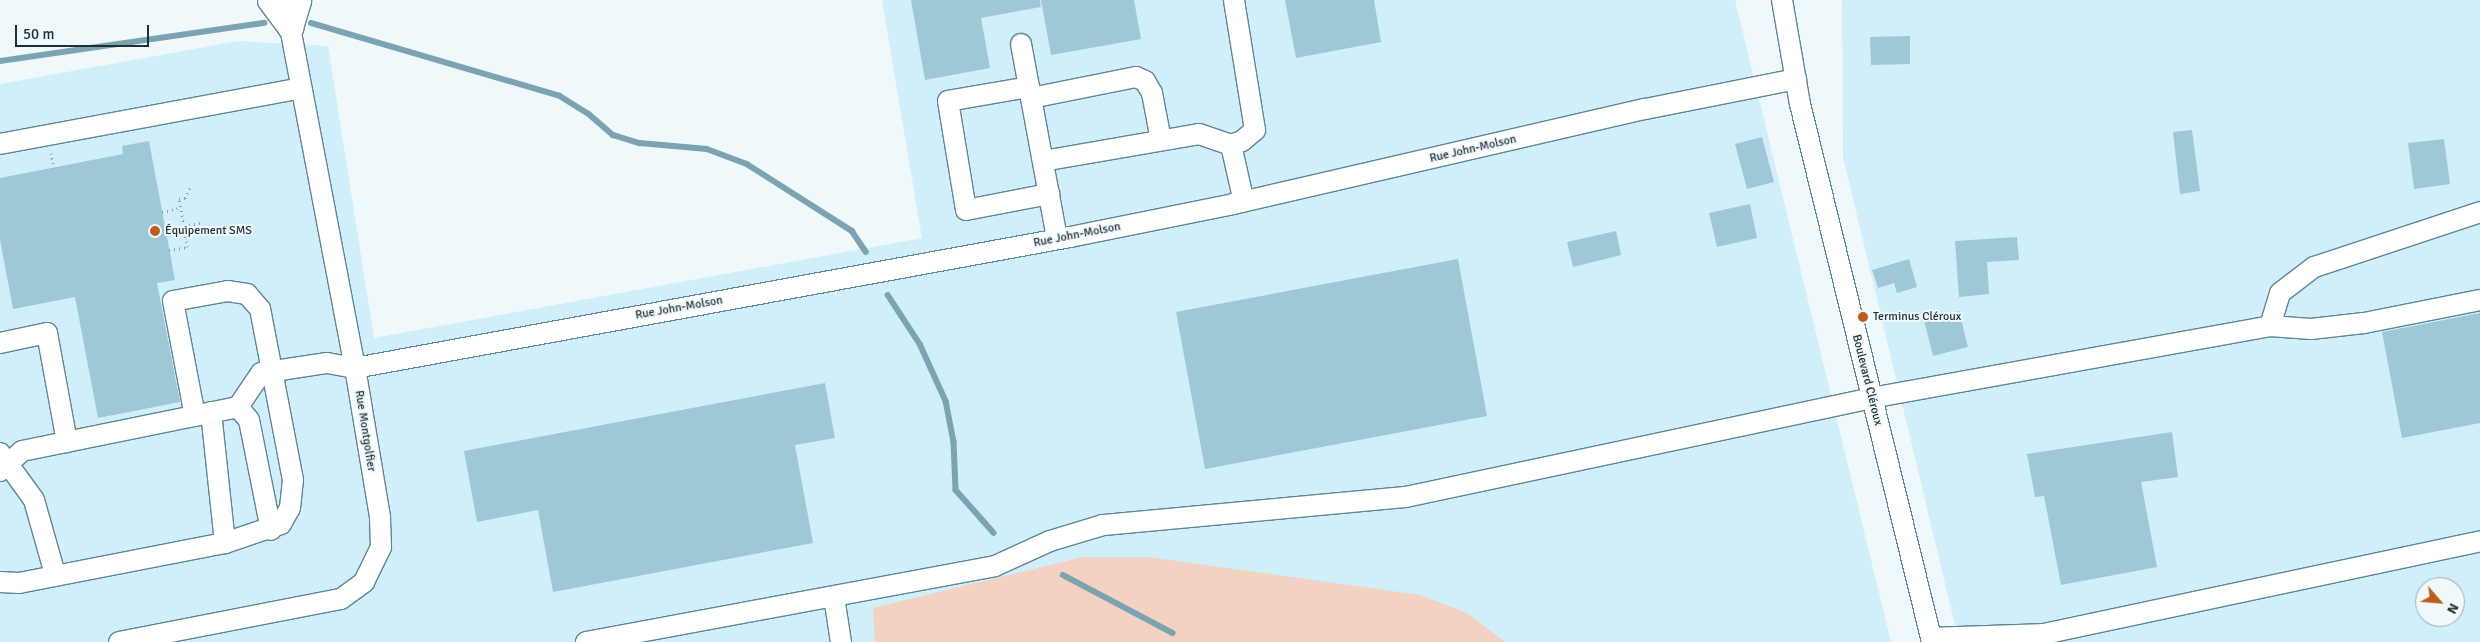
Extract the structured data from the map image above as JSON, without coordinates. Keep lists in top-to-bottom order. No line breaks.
{"streets":{"street":["Rue John-Molson","Boulevard Cléroux","Rue Montgolfier"]},"crossings":[["Rue John-Molson","Boulevard Cléroux"],["Rue John-Molson","Rue Montgolfier"]],"places":["Équipement SMS","Terminus Cléroux"],"scale_bar":"50 m","north":"bottom right"}
